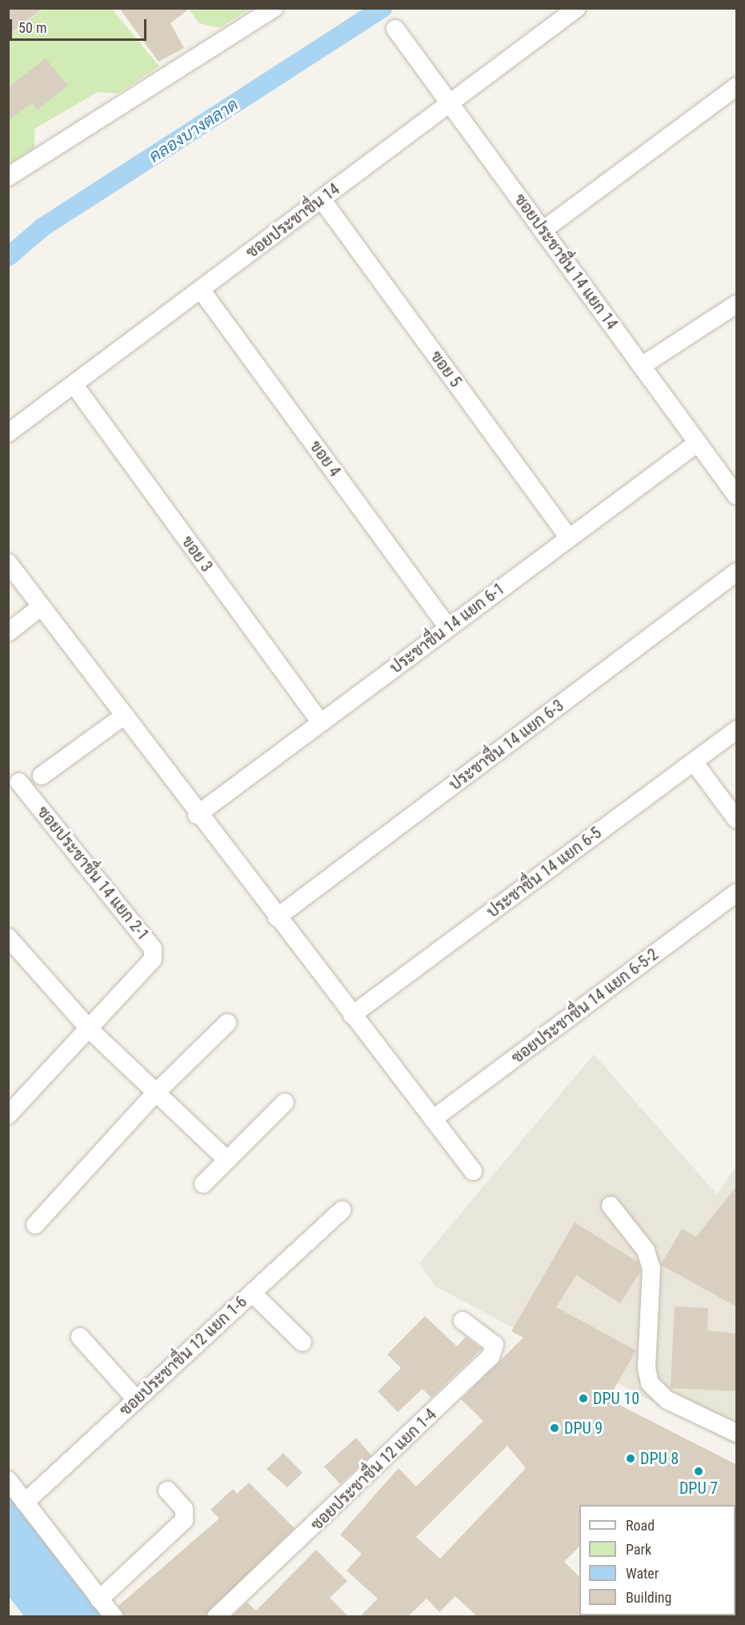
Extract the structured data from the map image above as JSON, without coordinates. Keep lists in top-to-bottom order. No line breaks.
{"streets":{"street":["ซอยประชาชื่น 14","ซอยประชาชื่น 14 แยก 14","ฃอย 5","ขอย 4","ขอย 3","ประชาชื่น 14 แยก 6-1","ประชาชื่น 14 แยก 6-3","ประชาชื่น 14 แยก 6-5","ซอยประชาชื่น 14 แยก 2-1","ซอยประชาชื่น 14 แยก 6-5-2","ซอยประชาชื่น 12 แยก 1-6","ซอยประชาชื่น 12 แยก 1-4"]},"crossings":[["ซอยประชาชื่น 14","ซอยประชาชื่น 14 แยก 14"],["ซอยประชาชื่น 14","ฃอย 5"],["ซอยประชาชื่น 14","ขอย 4"],["ซอยประชาชื่น 14","ขอย 3"],["ซอยประชาชื่น 14 แยก 14","ประชาชื่น 14 แยก 6-1"],["ฃอย 5","ประชาชื่น 14 แยก 6-1"],["ขอย 4","ประชาชื่น 14 แยก 6-1"],["ขอย 3","ประชาชื่น 14 แยก 6-1"]],"water":["คลองบางตลาด"],"places":["DPU 10","DPU 9","DPU 8","DPU 7"],"legend":["Road","Park","Water","Building"],"scale_bar":"50 m"}
